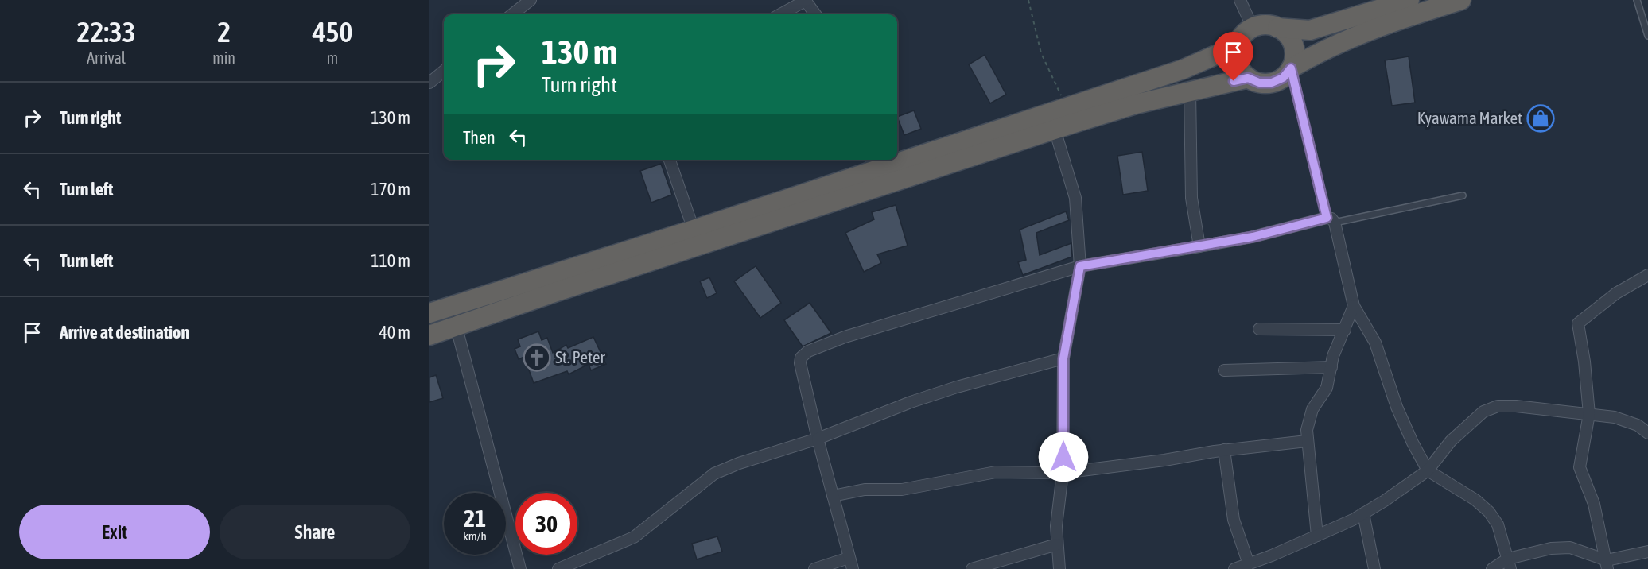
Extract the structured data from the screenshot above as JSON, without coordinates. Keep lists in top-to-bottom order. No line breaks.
{"places":{"shop":["Kyawama Market"],"church":["St. Peter"]},"page":{"eta":["22:33","Arrival","2","min","450","m"],"turn":["130 m","Turn right"],"list":[{"name":"Turn right","value":"130 m"},{"name":"Turn left","value":"170 m"},{"name":"Turn left","value":"110 m"},{"name":"Arrive at destination","value":"40 m"}],"then":"Then","speed":"21 km/h","limit":"30","buttons":["Exit","Share"]}}
